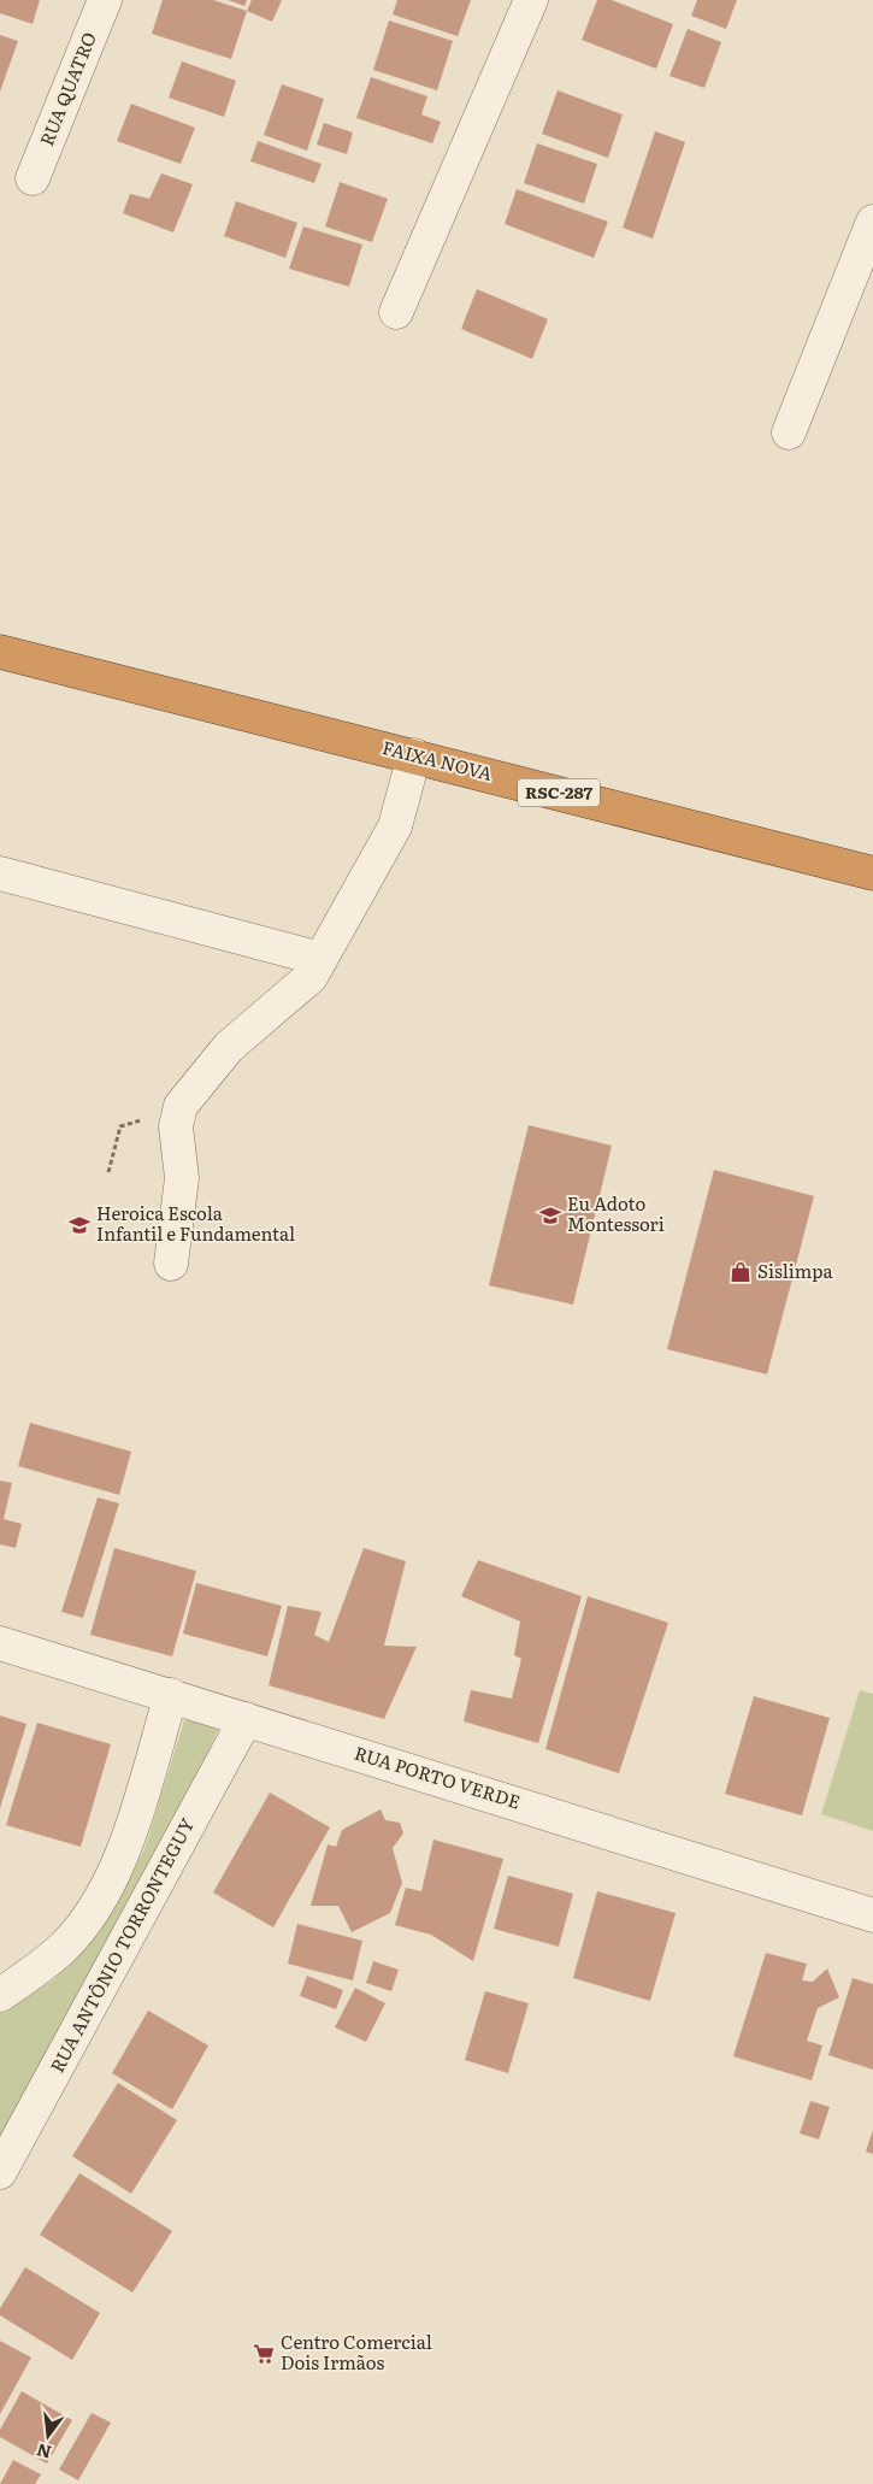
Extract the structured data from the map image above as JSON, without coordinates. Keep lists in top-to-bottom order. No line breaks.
{"streets":{"highway":["FAIXA NOVA","RSC-287"],"street":["RUA QUATRO","RUA PORTO VERDE","RUA ANTÔNIO TORRONTEGUY"]},"crossings":[["RUA PORTO VERDE","RUA ANTÔNIO TORRONTEGUY"]],"places":{"school or university":["Eu Adoto Montessori","Heroica Escola Infantil e Fundamental"],"shop":["Sislimpa"],"supermarket":["Centro Comercial Dois Irmãos"]},"north":"bottom"}
